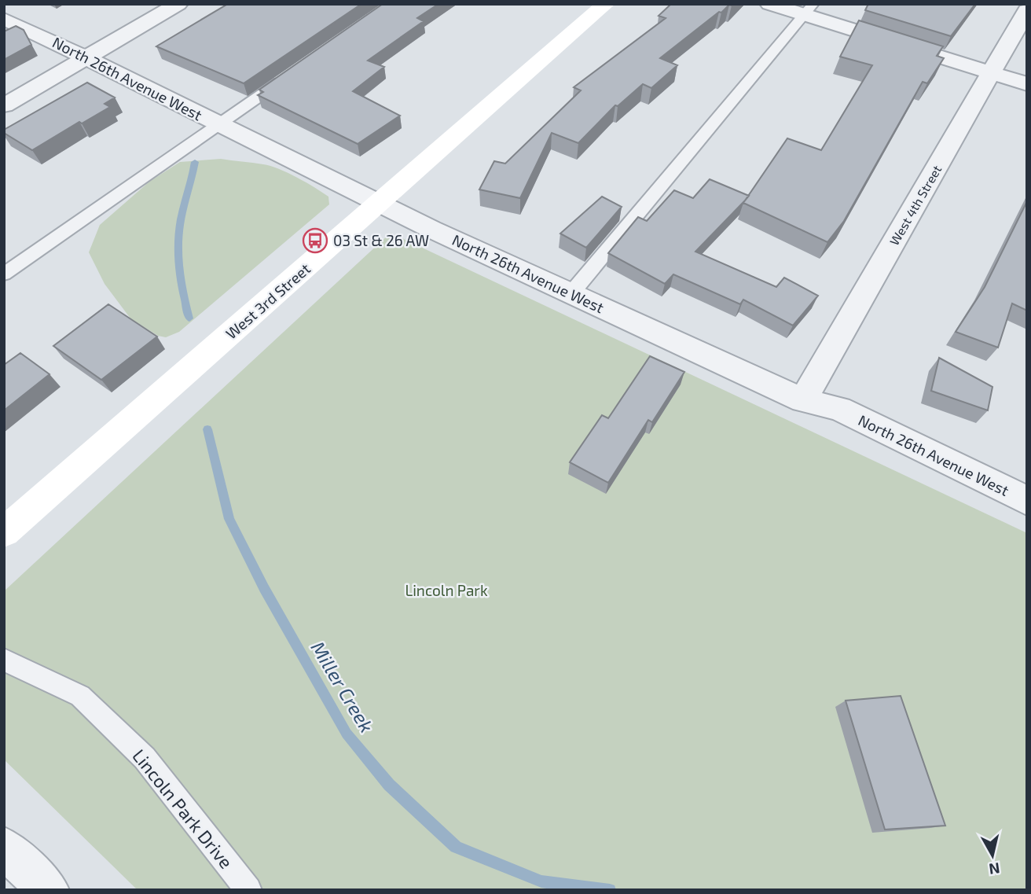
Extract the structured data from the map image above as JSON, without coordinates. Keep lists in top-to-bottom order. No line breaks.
{"streets":{"main road":["West 3rd Street"],"street":["North 26th Avenue West","West 4th Street"],"lane":["Lincoln Park Drive"]},"crossings":[["North 26th Avenue West","West 4th Street"],["North 26th Avenue West","West 3rd Street"]],"water":["Miller Creek"],"parks":["Lincoln Park"],"places":{"bus stop":["03 St & 26 AW"]},"north":"bottom"}
